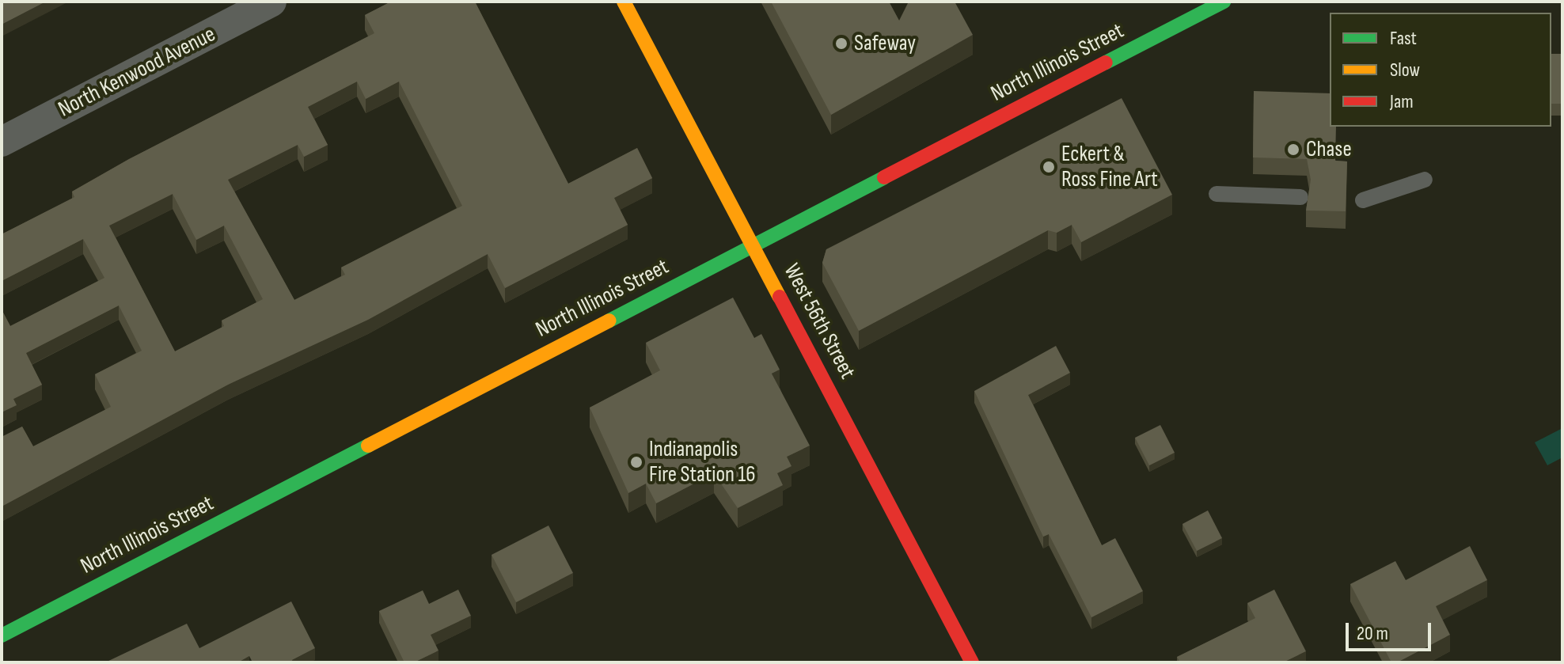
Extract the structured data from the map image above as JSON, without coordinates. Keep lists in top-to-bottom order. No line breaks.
{"streets":{"street":["North Illinois Street","North Kenwood Avenue","West 56th Street"]},"crossings":[["North Illinois Street","West 56th Street"]],"places":["Safeway","Chase","Eckert & Ross Fine Art","Indianapolis Fire Station 16"],"legend":["Fast","Slow","Jam"],"scale_bar":"20 m"}
